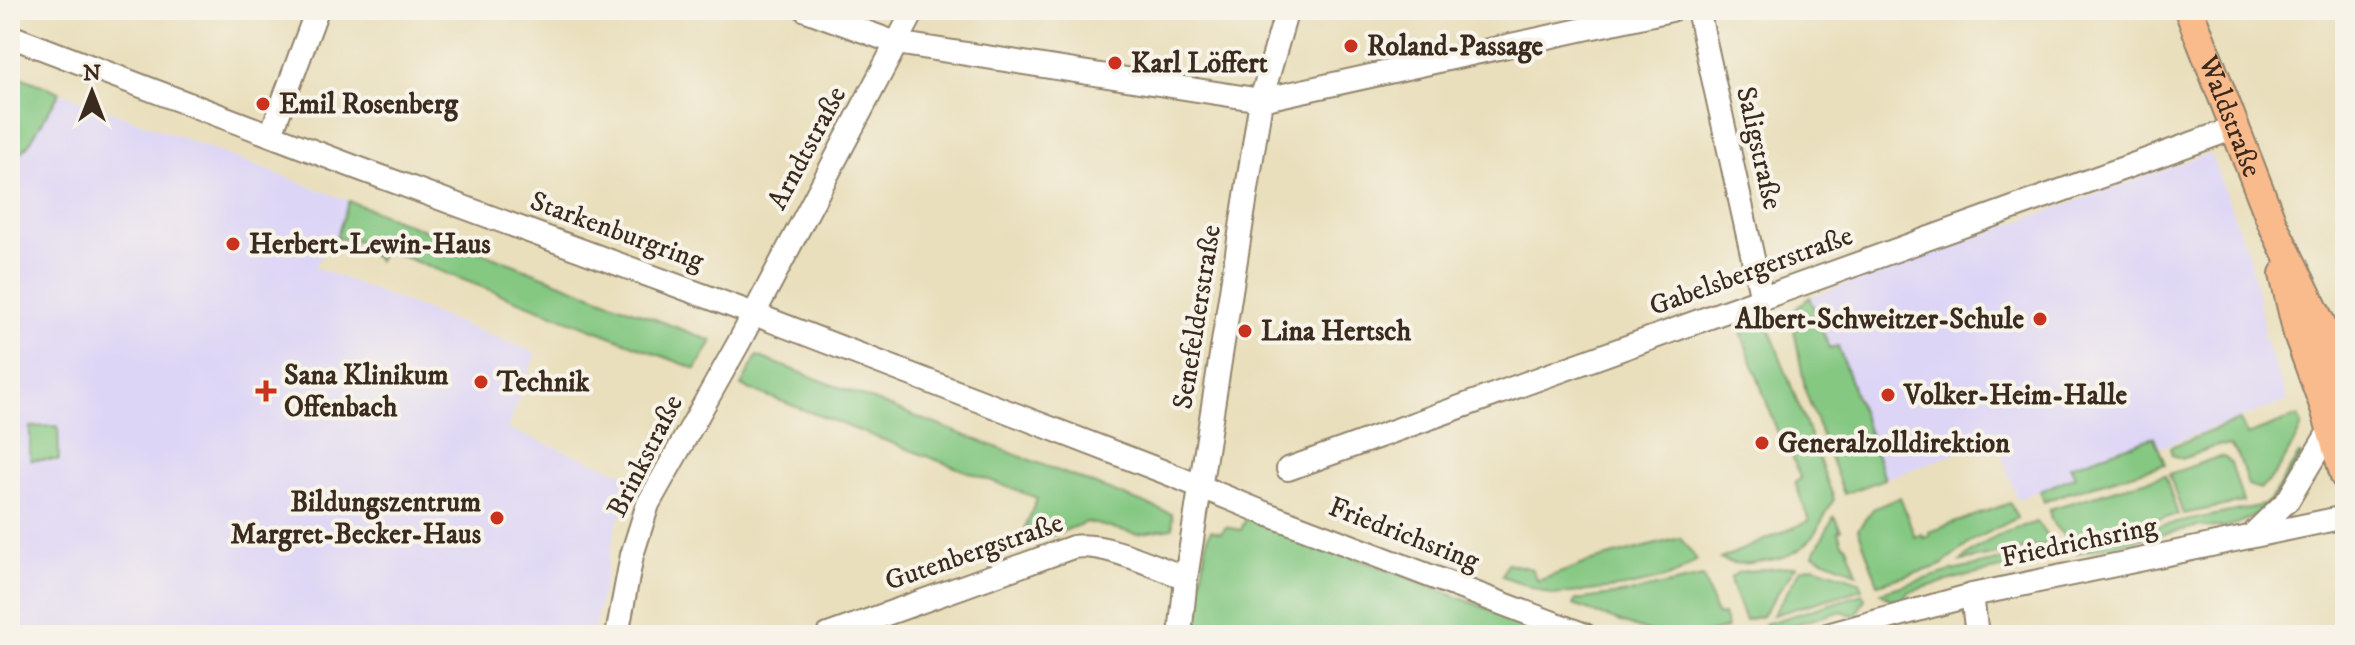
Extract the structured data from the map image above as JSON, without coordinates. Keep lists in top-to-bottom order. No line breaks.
{"streets":{"main road":["Waldstraße"],"street":["Arndtstraße","Saligstraße","Starkenburgring","Gabelsbergerstraße","Senefelderstraße","Brinkstraße","Friedrichsring","Gutenbergstraße"]},"crossings":[["Waldstraße","Gabelsbergerstraße"],["Arndtstraße","Starkenburgring"],["Arndtstraße","Brinkstraße"],["Saligstraße","Gabelsbergerstraße"],["Starkenburgring","Senefelderstraße"],["Starkenburgring","Brinkstraße"],["Starkenburgring","Friedrichsring"],["Senefelderstraße","Friedrichsring"],["Senefelderstraße","Gutenbergstraße"]],"places":{"other":["Roland-Passage","Karl Löffert","Emil Rosenberg","Herbert-Lewin-Haus","Albert-Schweitzer-Schule","Lina Hertsch","Technik","Volker-Heim-Halle","Generalzolldirektion","Bildungszentrum Margret-Becker-Haus"],"health":["Sana Klinikum Offenbach"]},"north":"top"}
